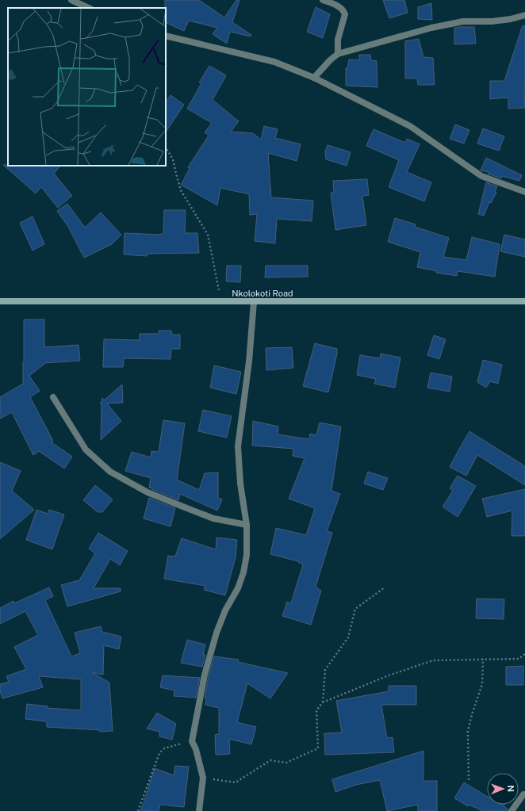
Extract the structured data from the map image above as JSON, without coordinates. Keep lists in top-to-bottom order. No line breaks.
{"streets":{"main road":["Nkolokoti Road"]},"north":"right"}
